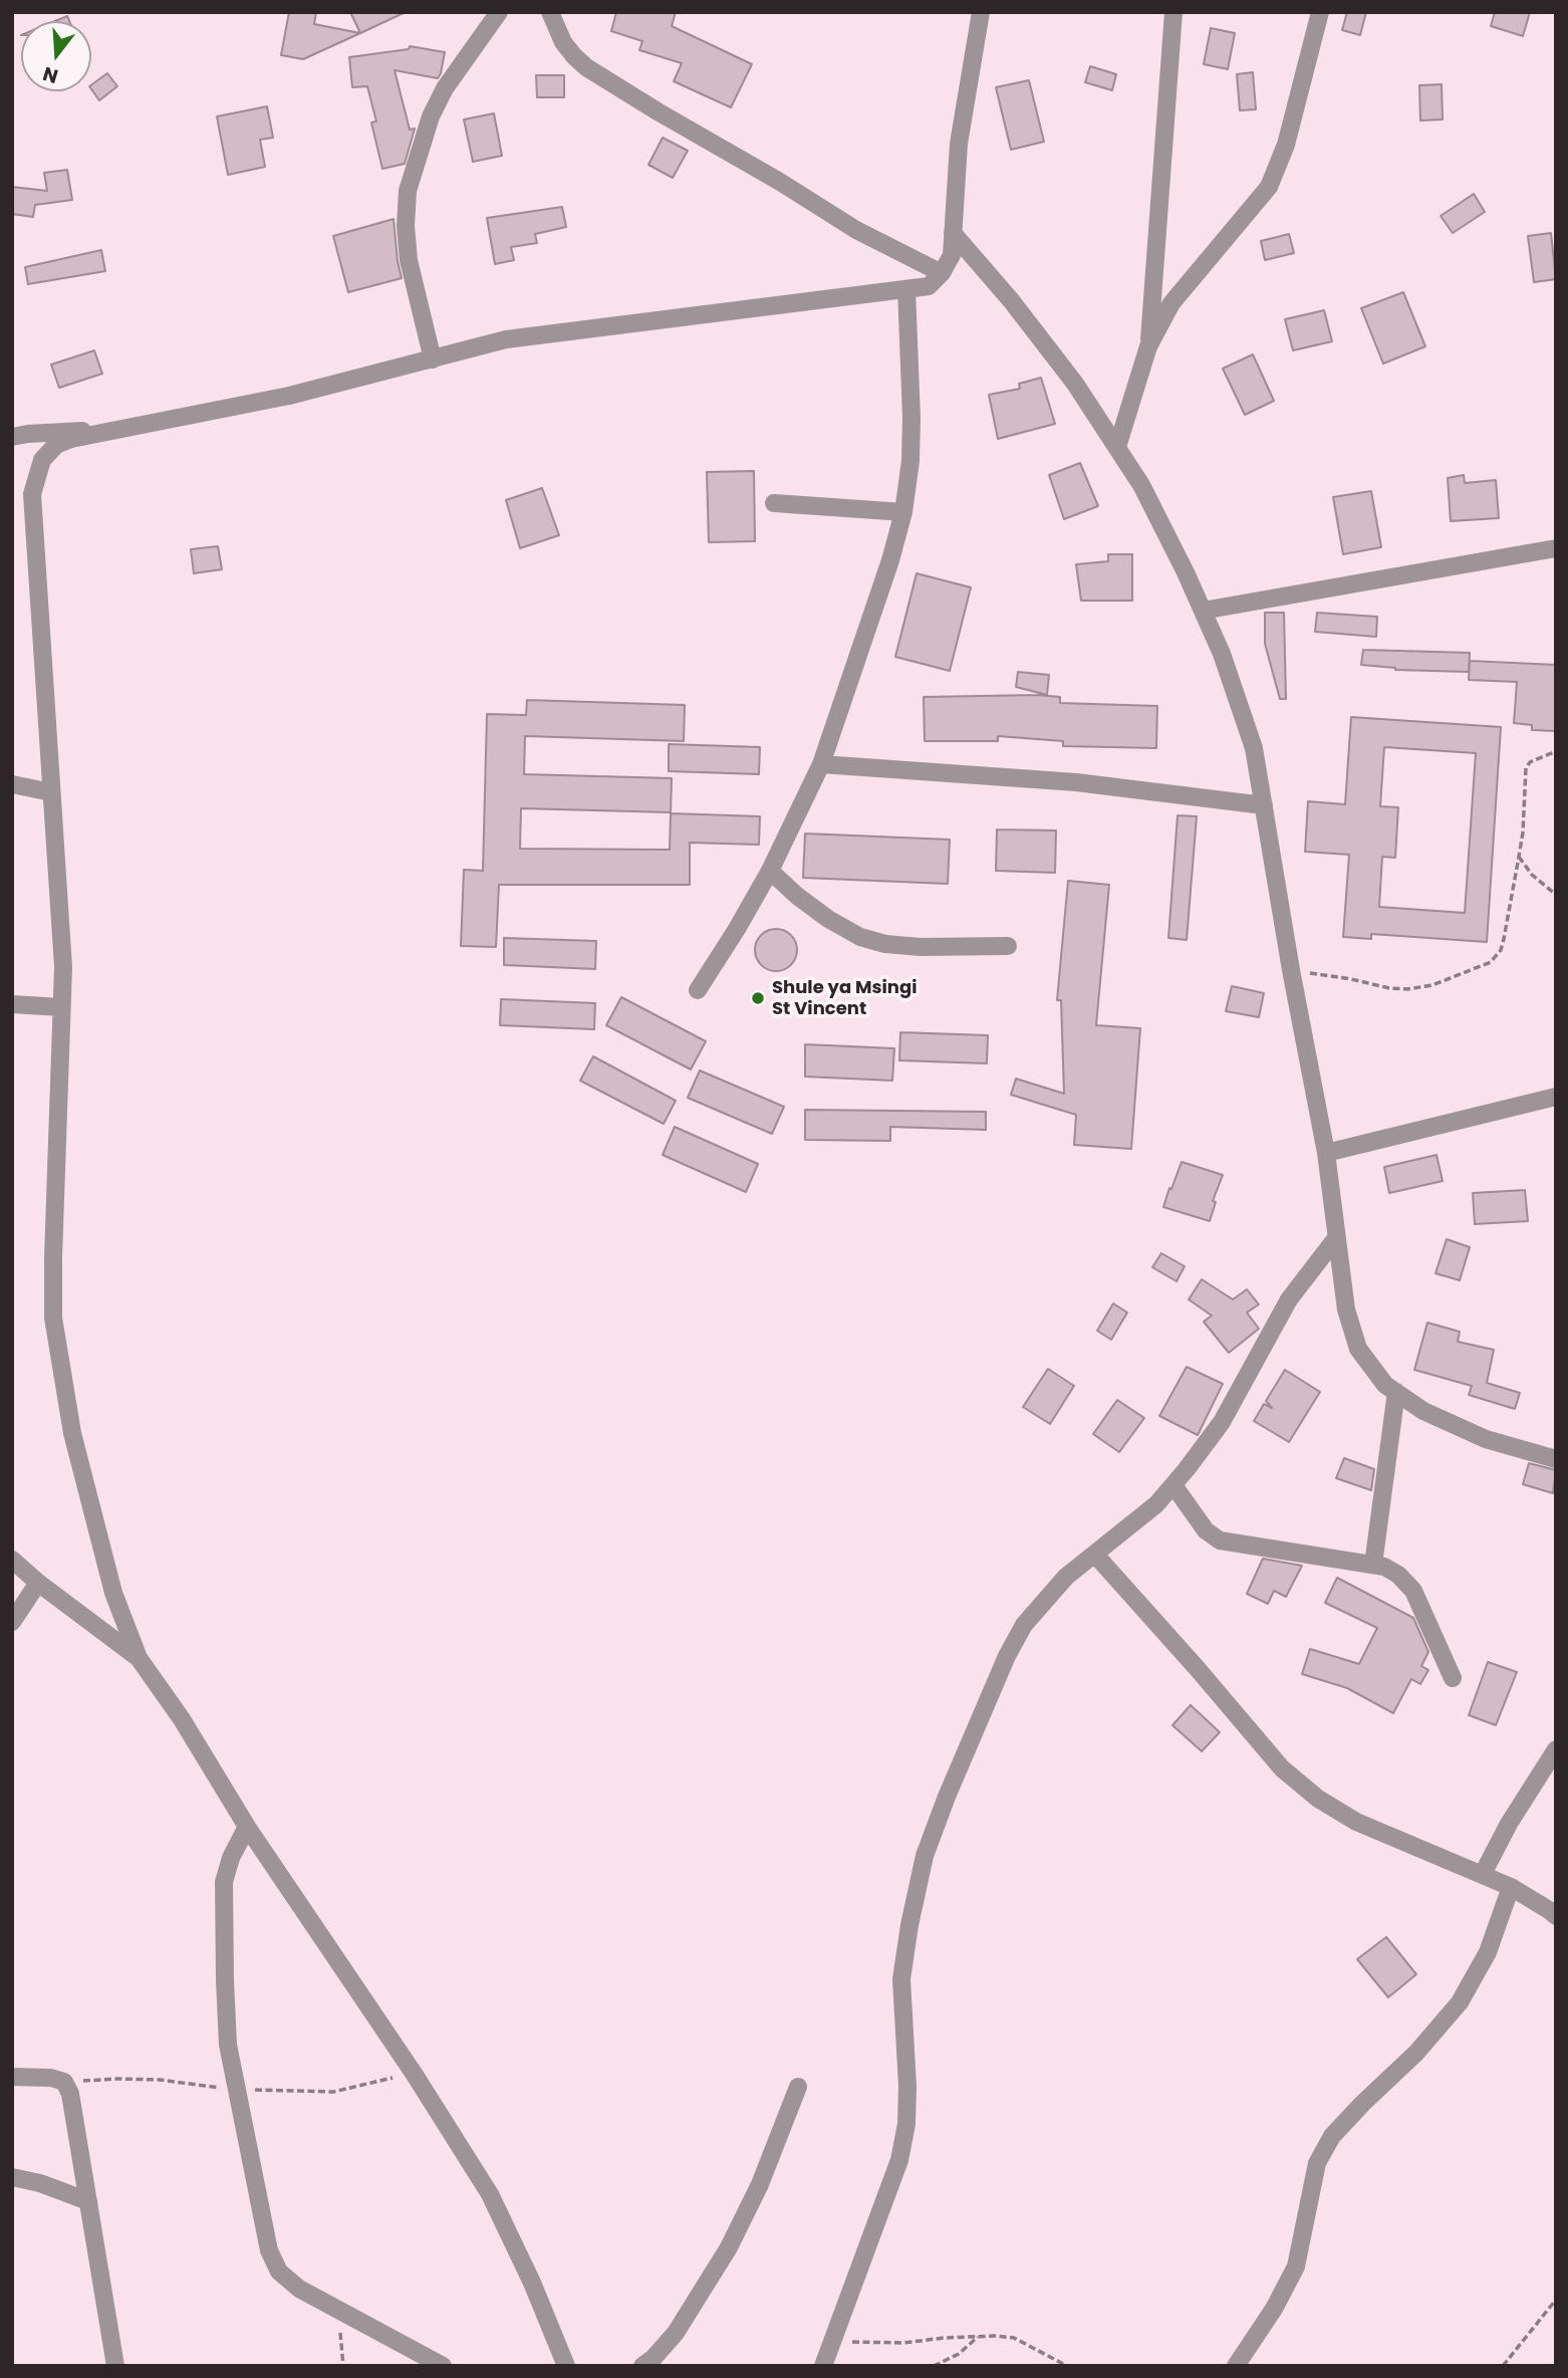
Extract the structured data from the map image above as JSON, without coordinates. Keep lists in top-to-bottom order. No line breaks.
{"places":["Shule ya Msingi St Vincent"],"north":"bottom"}
